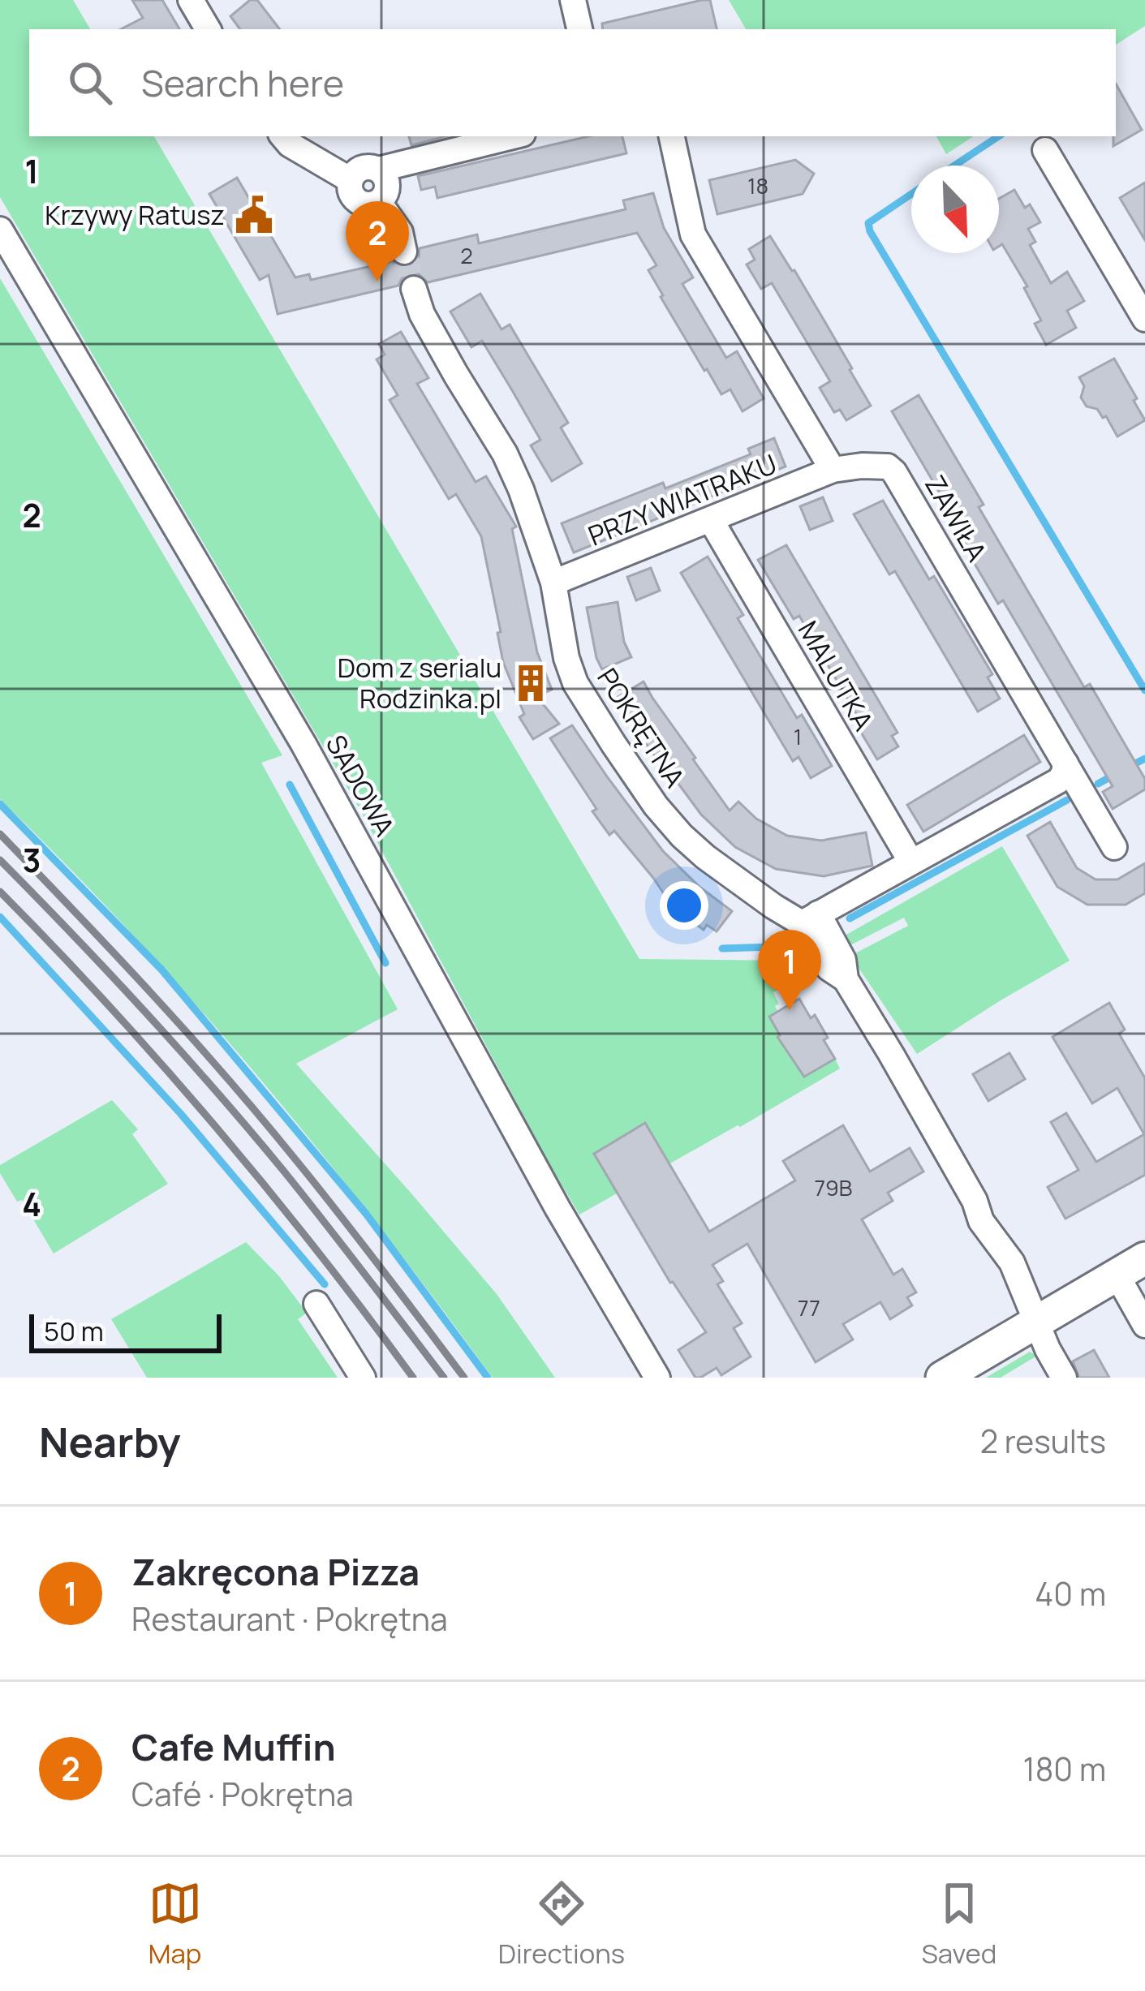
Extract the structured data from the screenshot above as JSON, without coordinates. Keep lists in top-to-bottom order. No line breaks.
{"streets":{"street":["PRZY WIATRAKU","ZAWIŁA","MALUTKA","POKRĘTNA","SADOWA"]},"crossings":[["PRZY WIATRAKU","ZAWIŁA"],["PRZY WIATRAKU","MALUTKA"],["PRZY WIATRAKU","POKRĘTNA"]],"places":{"public building":["Krzywy Ratusz"],"building":["Dom z serialu Rodzinka.pl"]},"house_numbers":["18","2","1","79B","77"],"scale_bar":"50 m","north":"bottom right","page":{"search":"Search here","pins":["2","1"],"scale":"50 m","heading":["Nearby","2 results"],"list":[{"mark":"1","name":"Zakręcona Pizza","note":"Restaurant · Pokrętna","value":"40 m"},{"mark":"2","name":"Cafe Muffin","note":"Café · Pokrętna","value":"180 m"}],"nav":["Map","Directions","Saved"]},"grid":{"rows":["1","2","3","4"]}}
